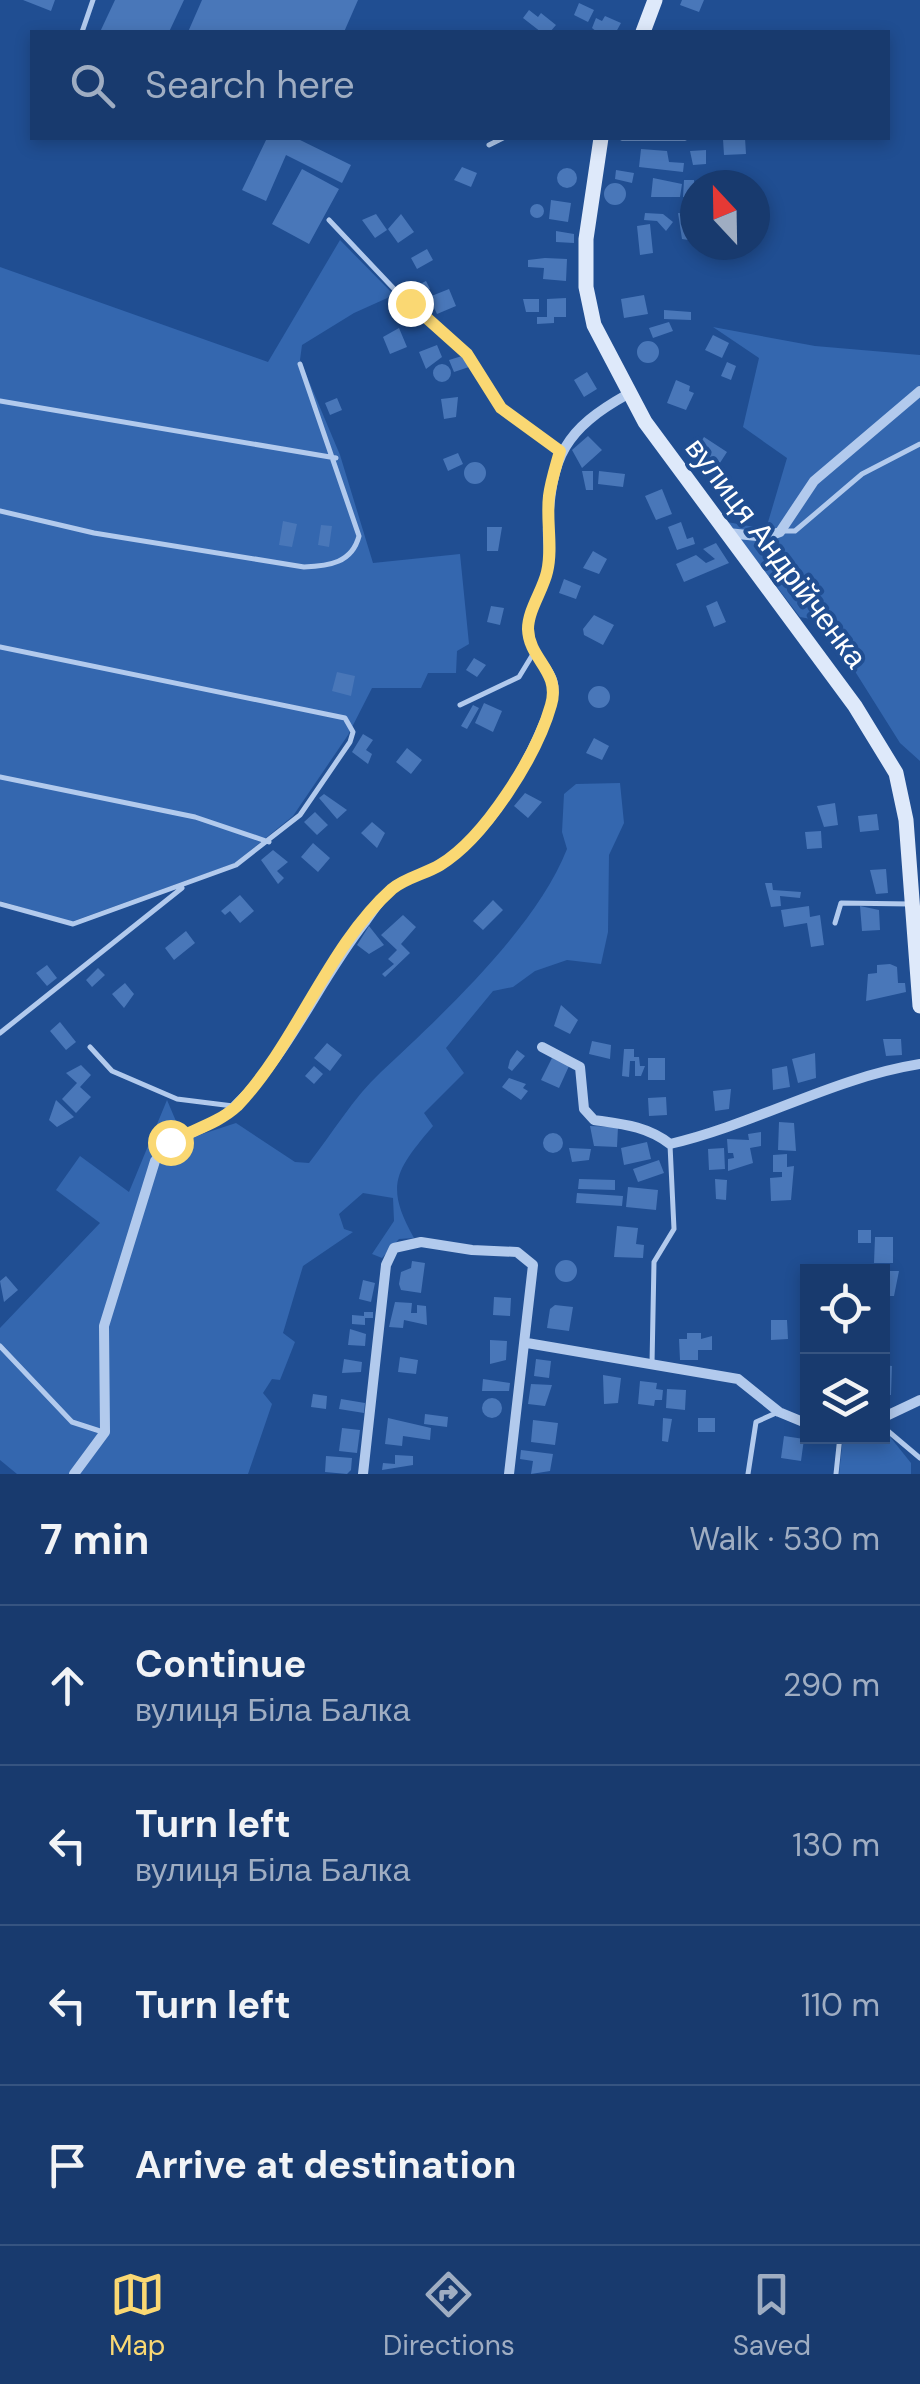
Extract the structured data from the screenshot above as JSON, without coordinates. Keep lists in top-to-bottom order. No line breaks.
{"streets":{"street":["вулиця Андрійченка"]},"north":"top","page":{"search":"Search here","heading":["7 min","Walk · 530 m"],"list":[["Continue","вулиця Біла Балка","290 m"],["Turn left","вулиця Біла Балка","130 m"],["Turn left","110 m"],"Arrive at destination"],"nav":["Map","Directions","Saved"]}}
